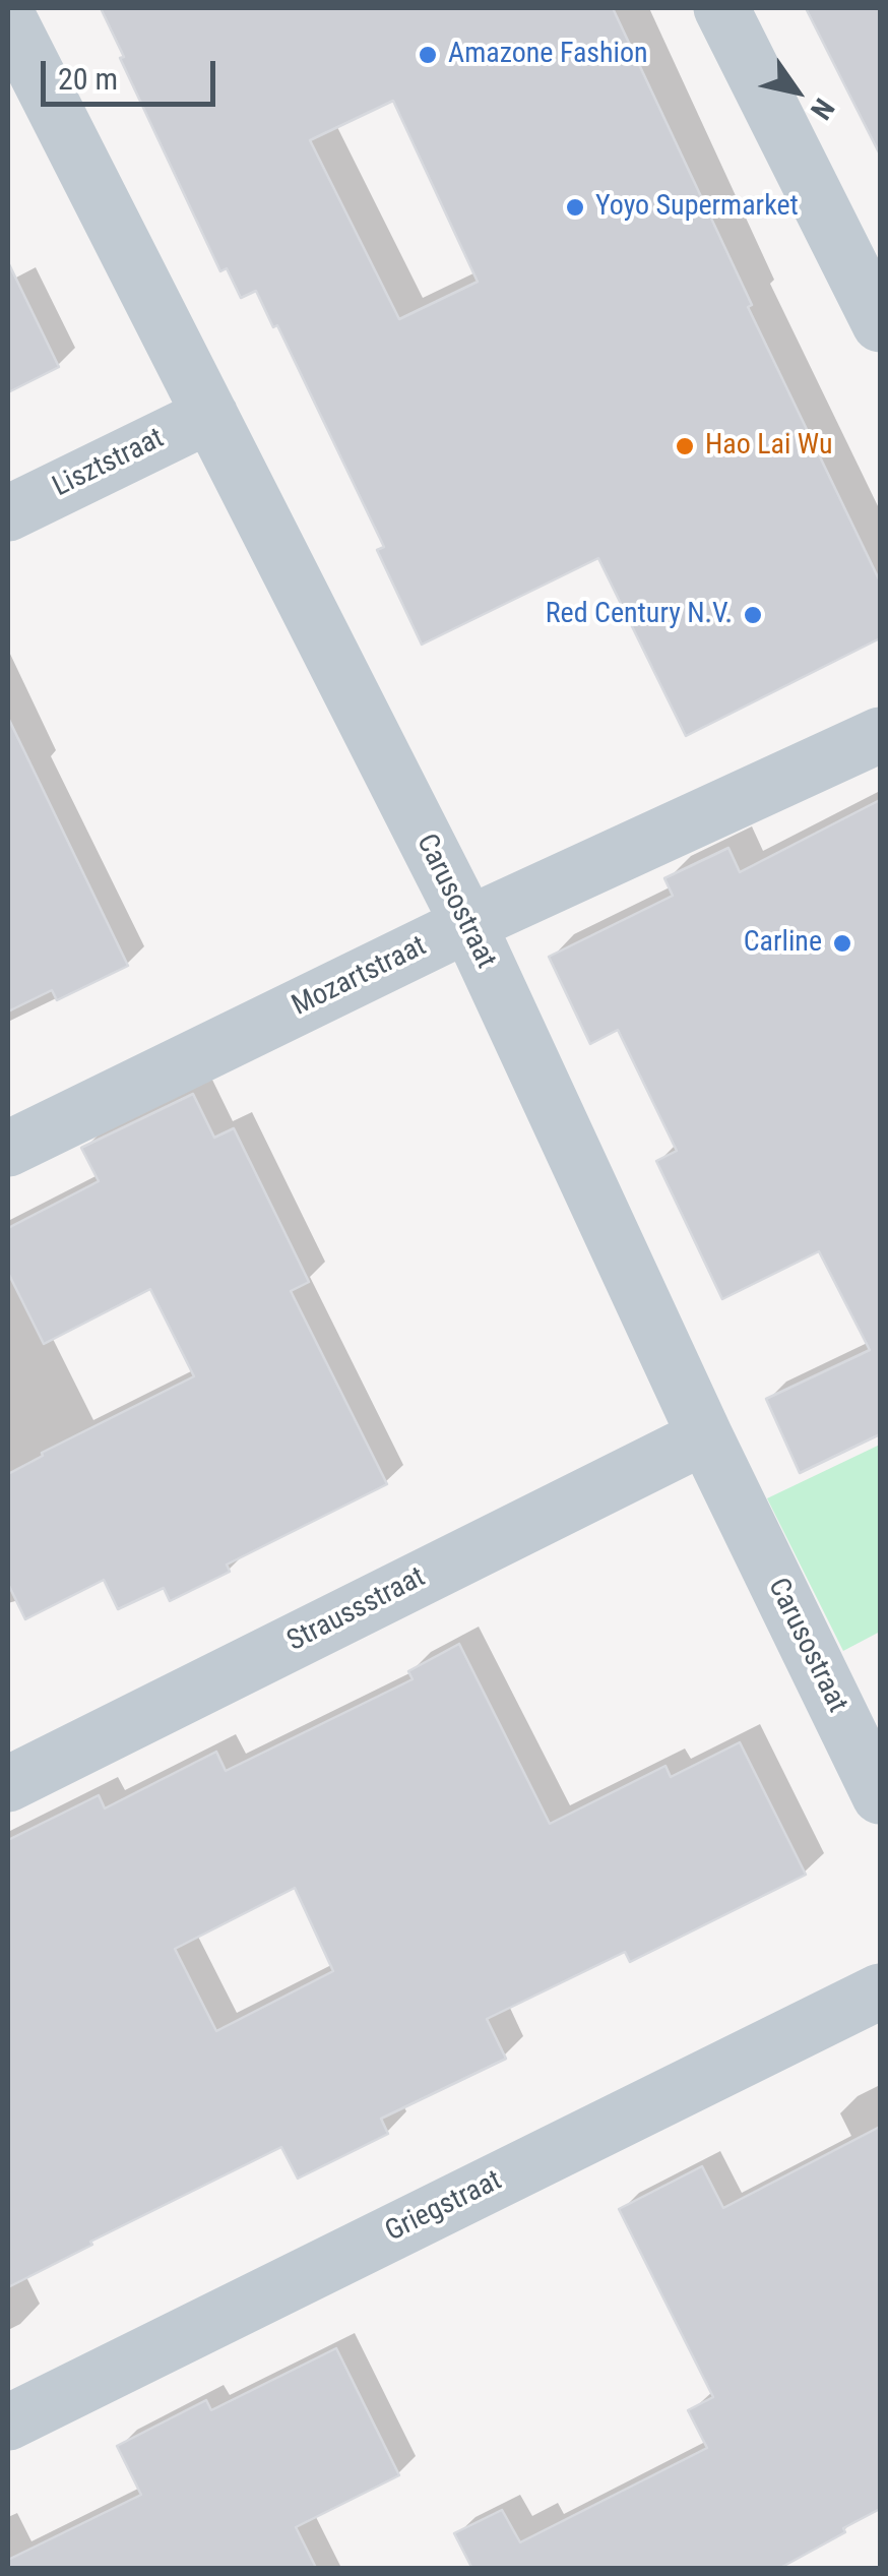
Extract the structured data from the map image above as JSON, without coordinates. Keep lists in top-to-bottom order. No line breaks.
{"streets":{"street":["Lisztstraat","Carusostraat","Mozartstraat","Straussstraat","Griegstraat"]},"crossings":[["Lisztstraat","Carusostraat"],["Carusostraat","Mozartstraat"],["Carusostraat","Straussstraat"]],"places":["Amazone Fashion","Yoyo Supermarket","Hao Lai Wu","Red Century N.V.","Carline"],"scale_bar":"20 m","north":"bottom right"}
